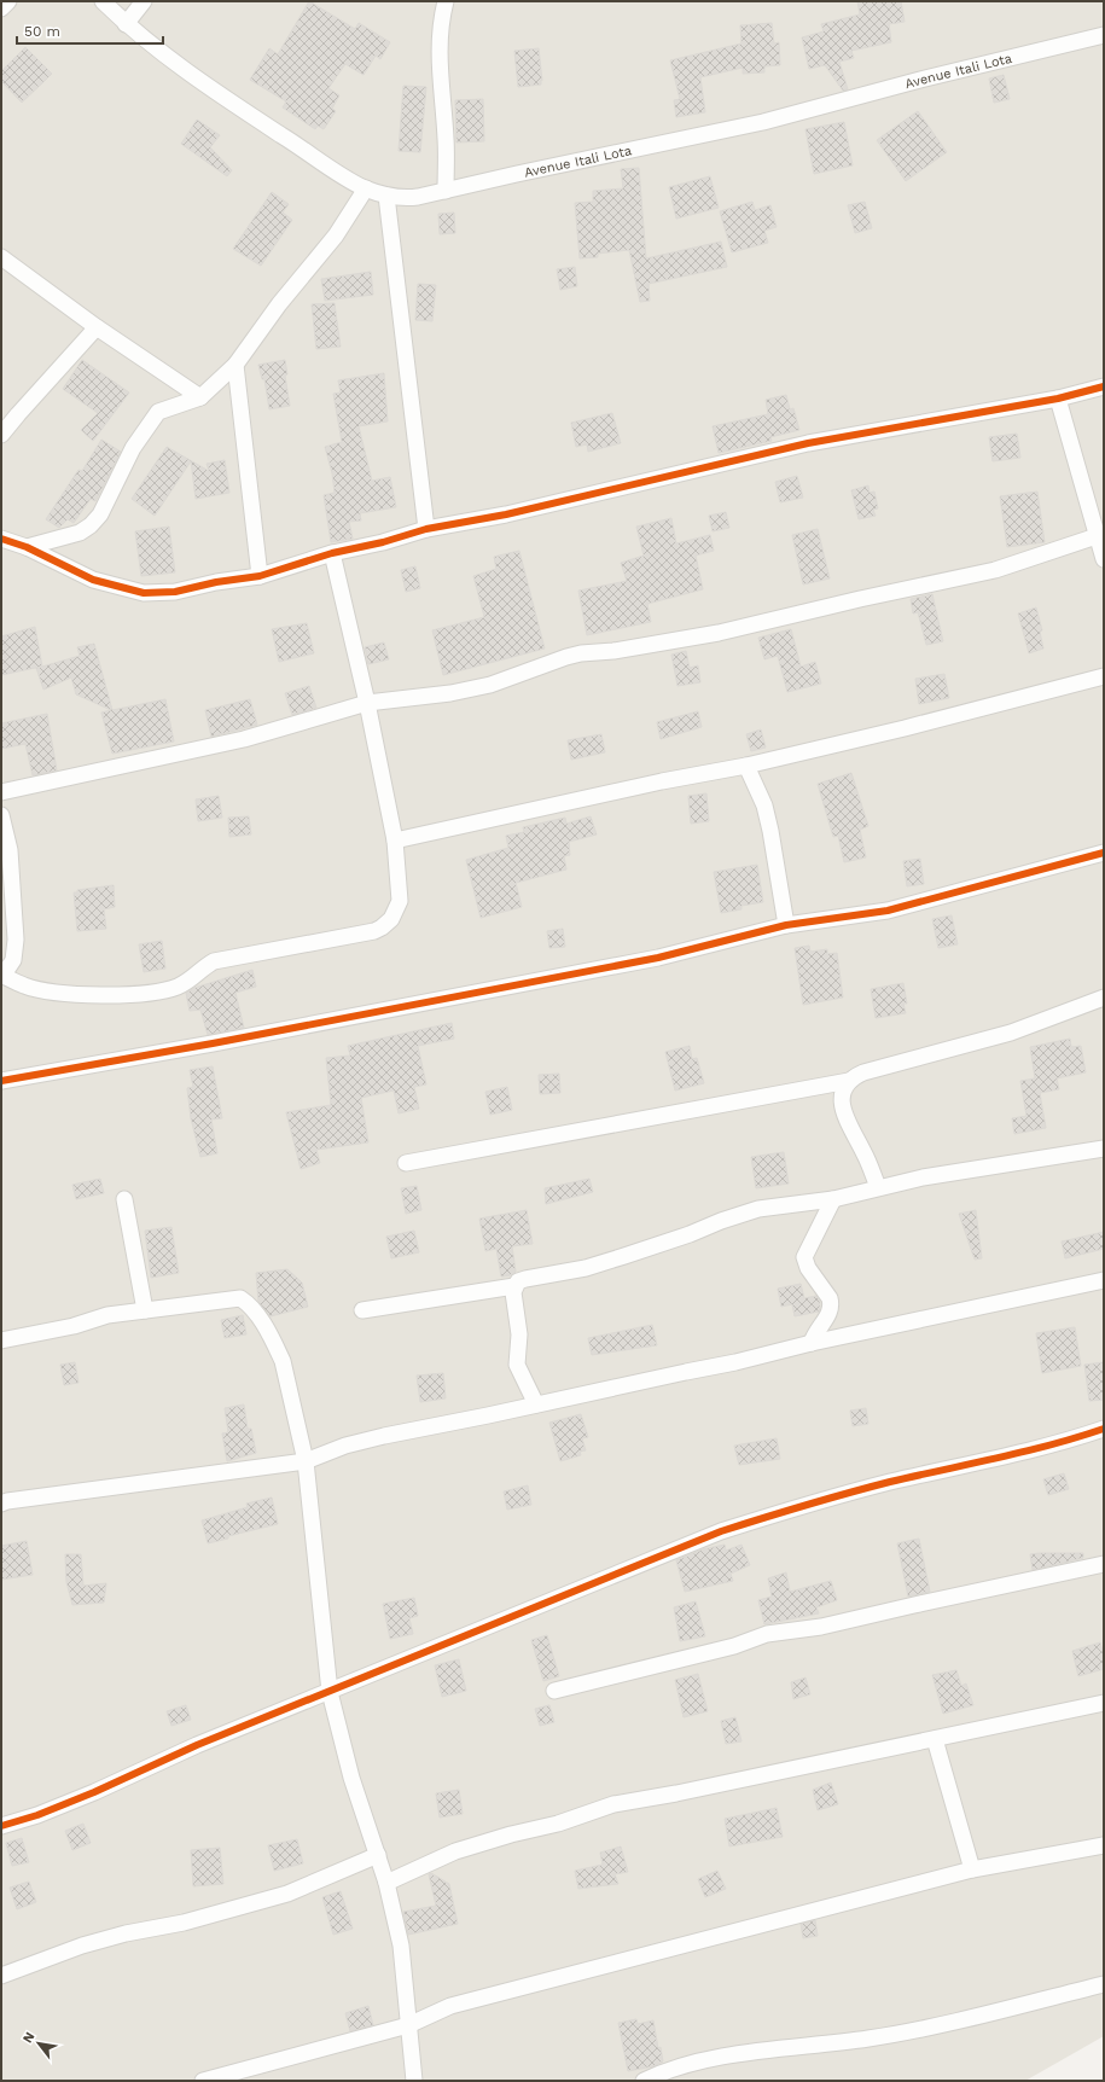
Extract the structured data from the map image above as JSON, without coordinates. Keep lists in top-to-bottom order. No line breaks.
{"streets":{"street":["Avenue Itali Lota"]},"scale_bar":"50 m","north":"top left"}
